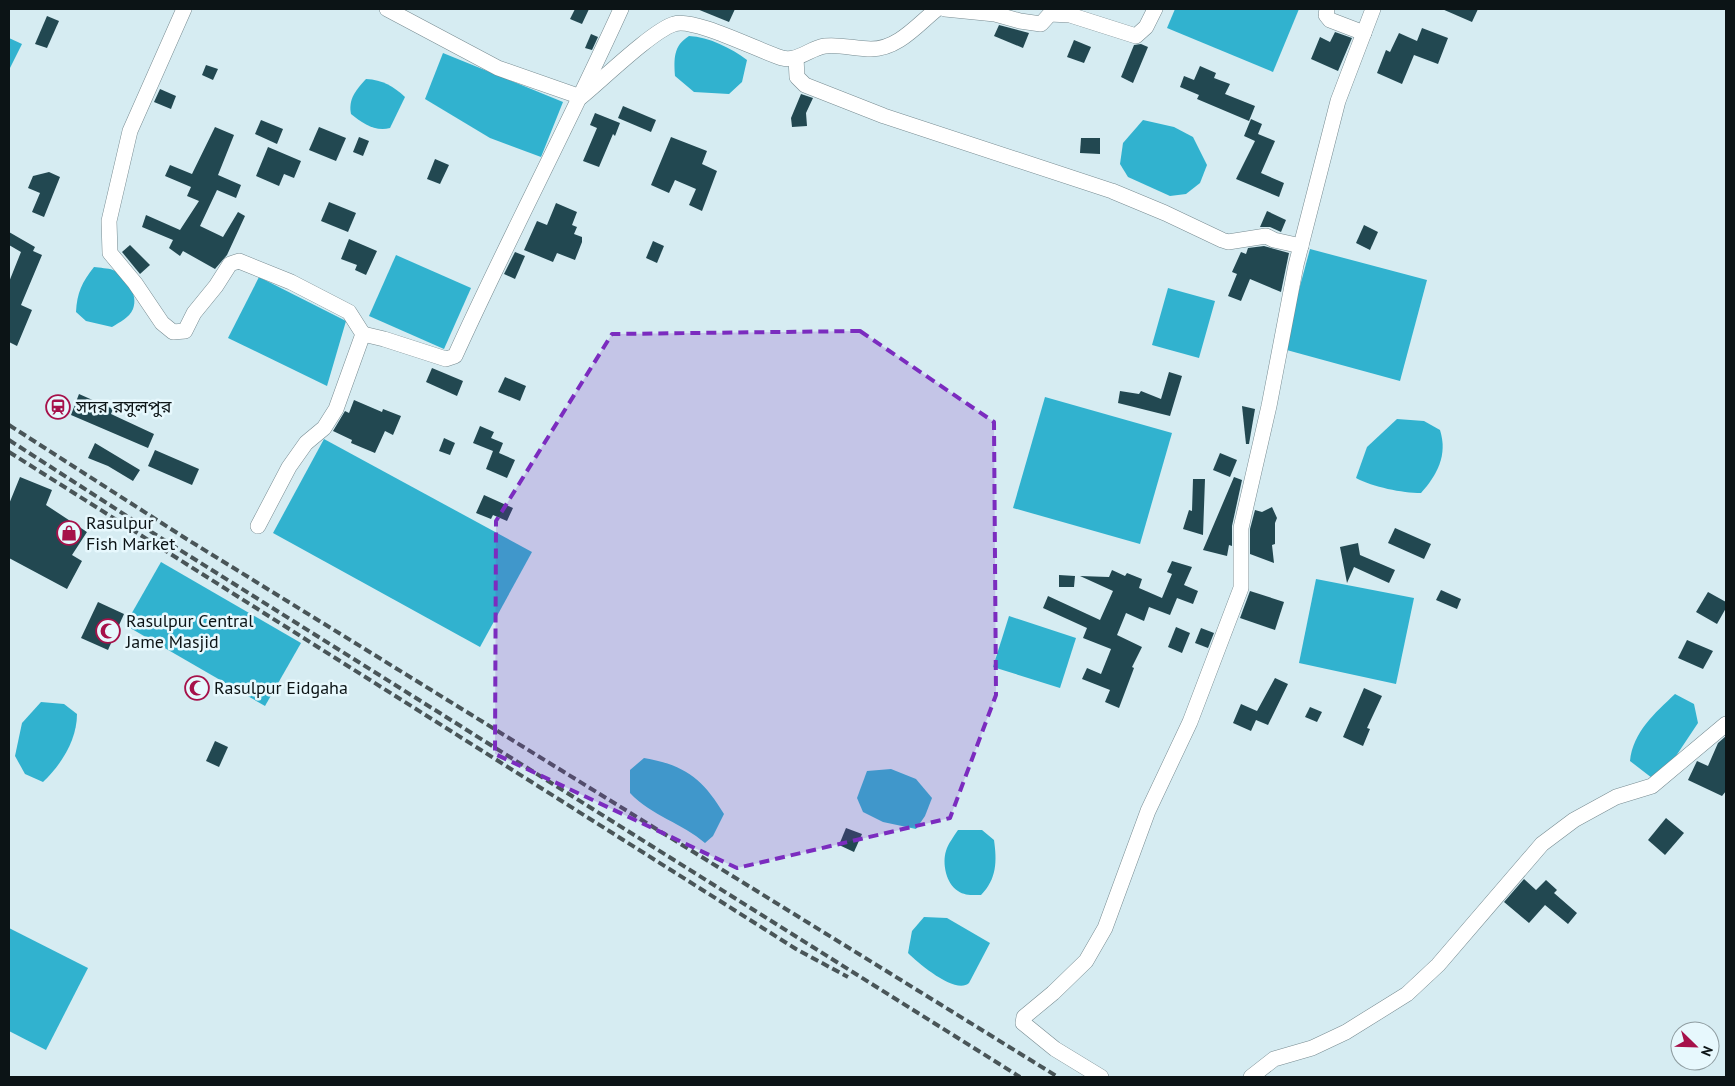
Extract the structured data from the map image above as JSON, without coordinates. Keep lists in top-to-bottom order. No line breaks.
{"places":{"station":["সদর রসুলপুর"],"shop":["Rasulpur Fish Market"],"mosque":["Rasulpur Central Jame Masjid","Rasulpur Eidgaha"]},"north":"bottom right"}
